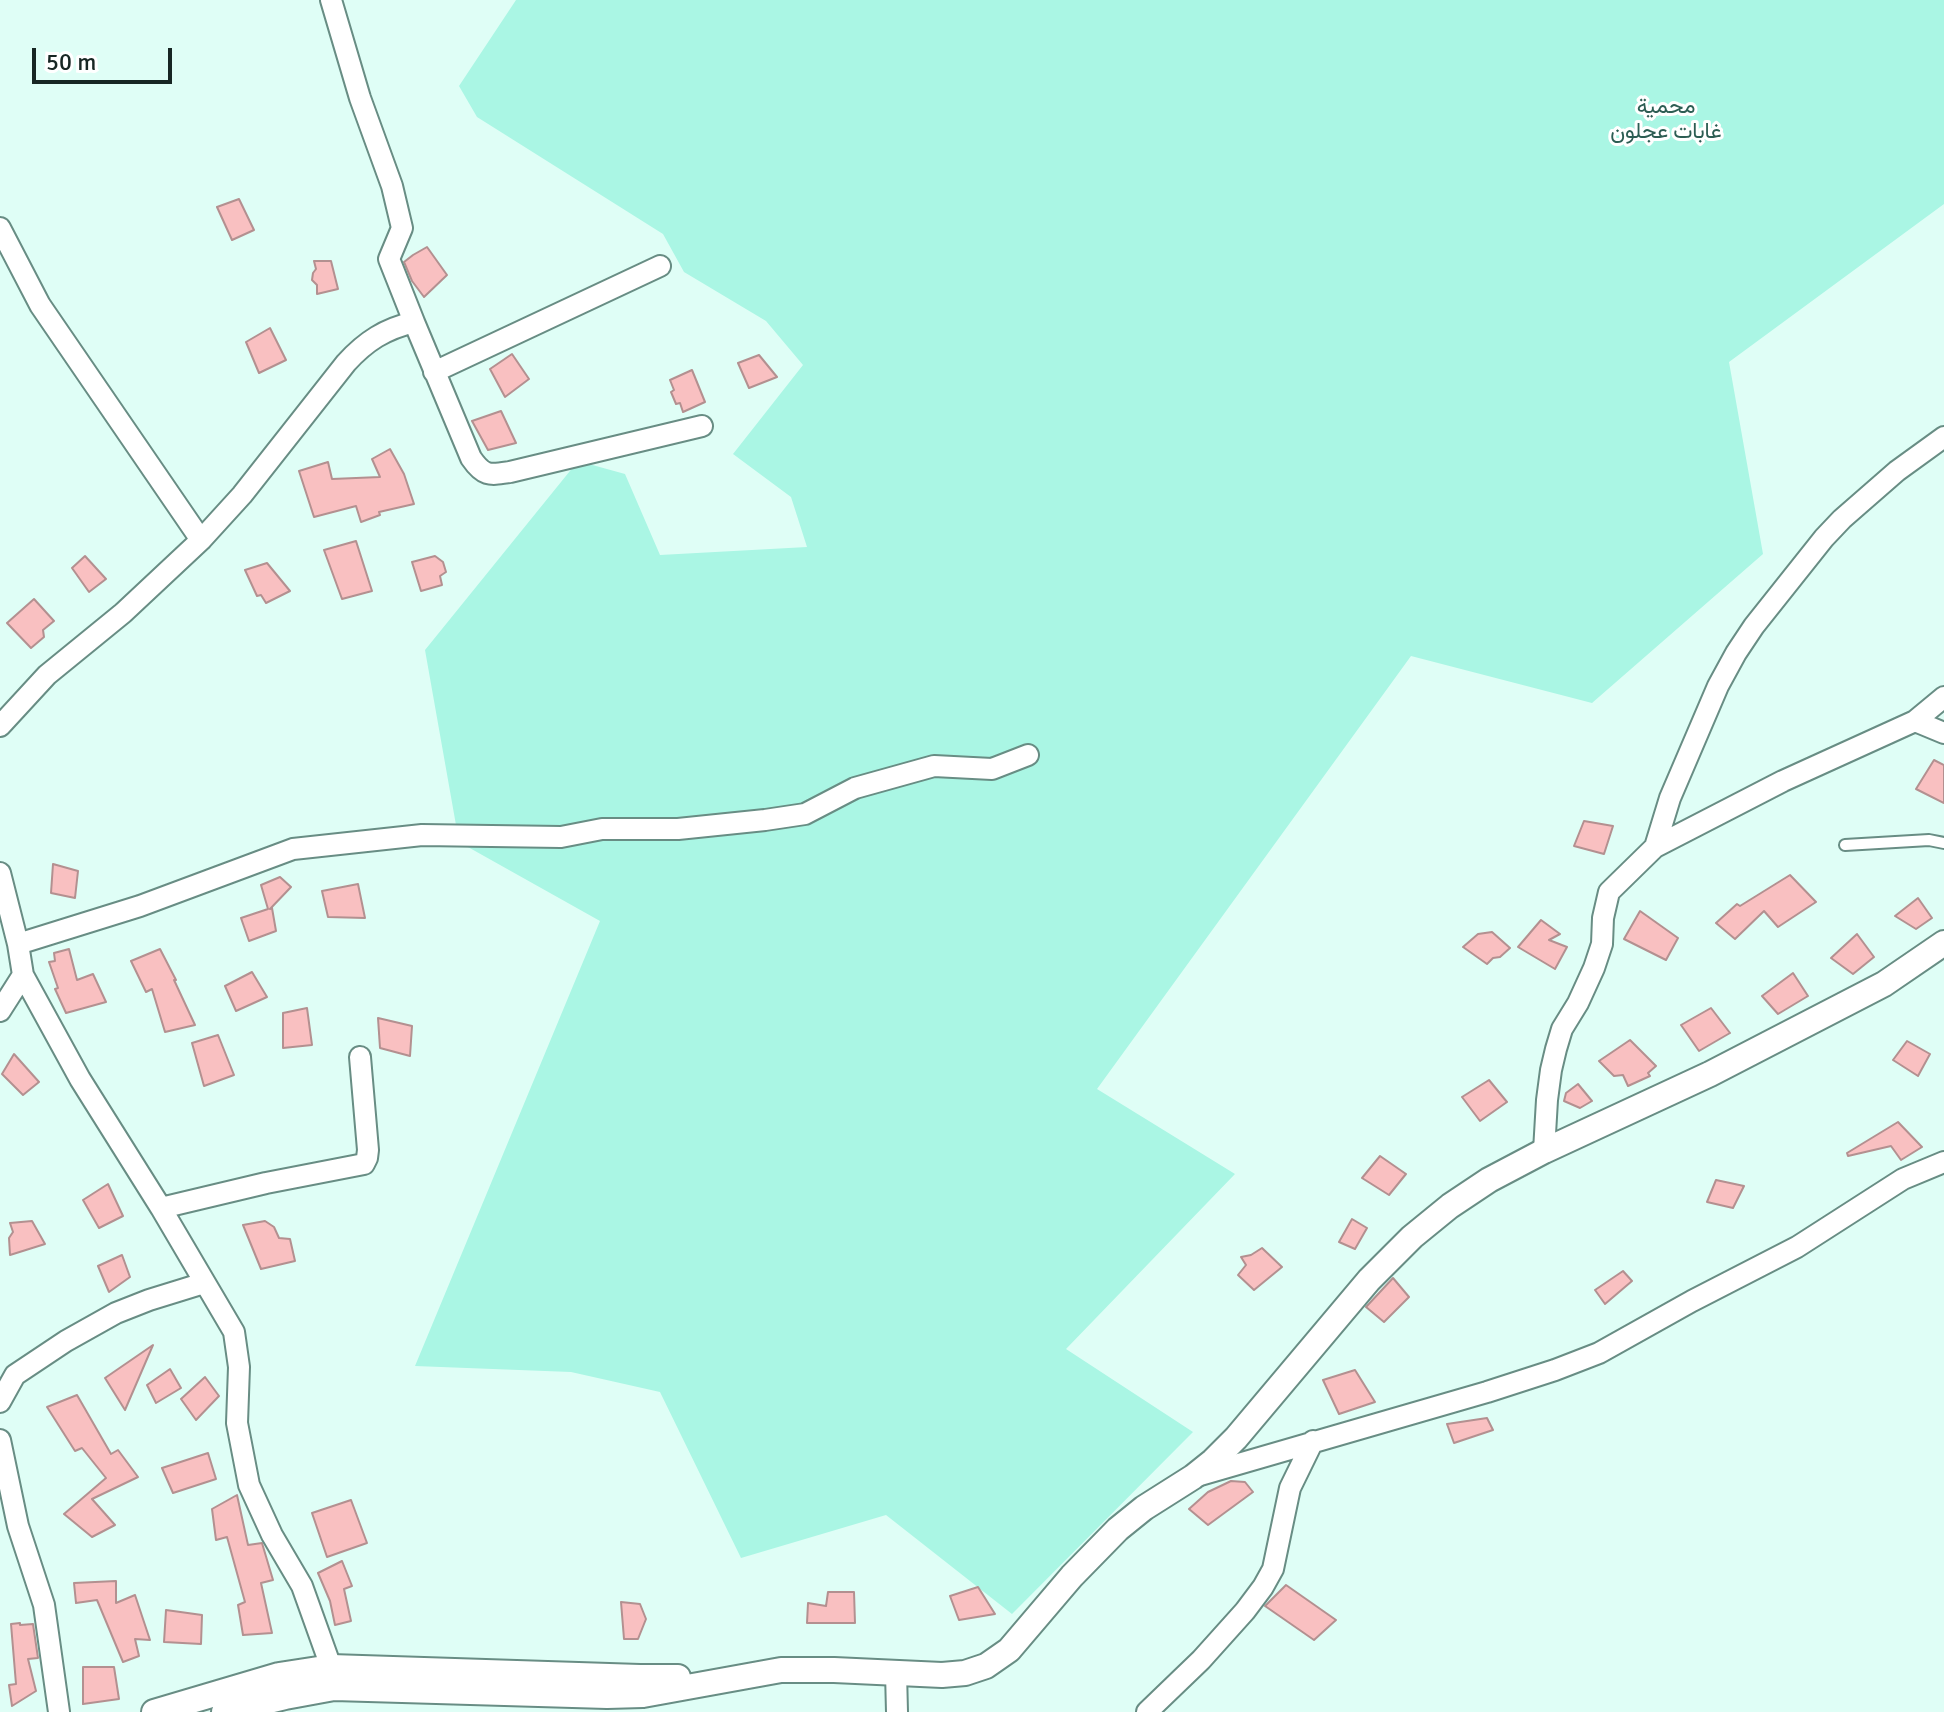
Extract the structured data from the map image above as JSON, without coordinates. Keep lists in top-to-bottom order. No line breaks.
{"parks":["محمية غابات عجلون"],"scale_bar":"50 m"}
